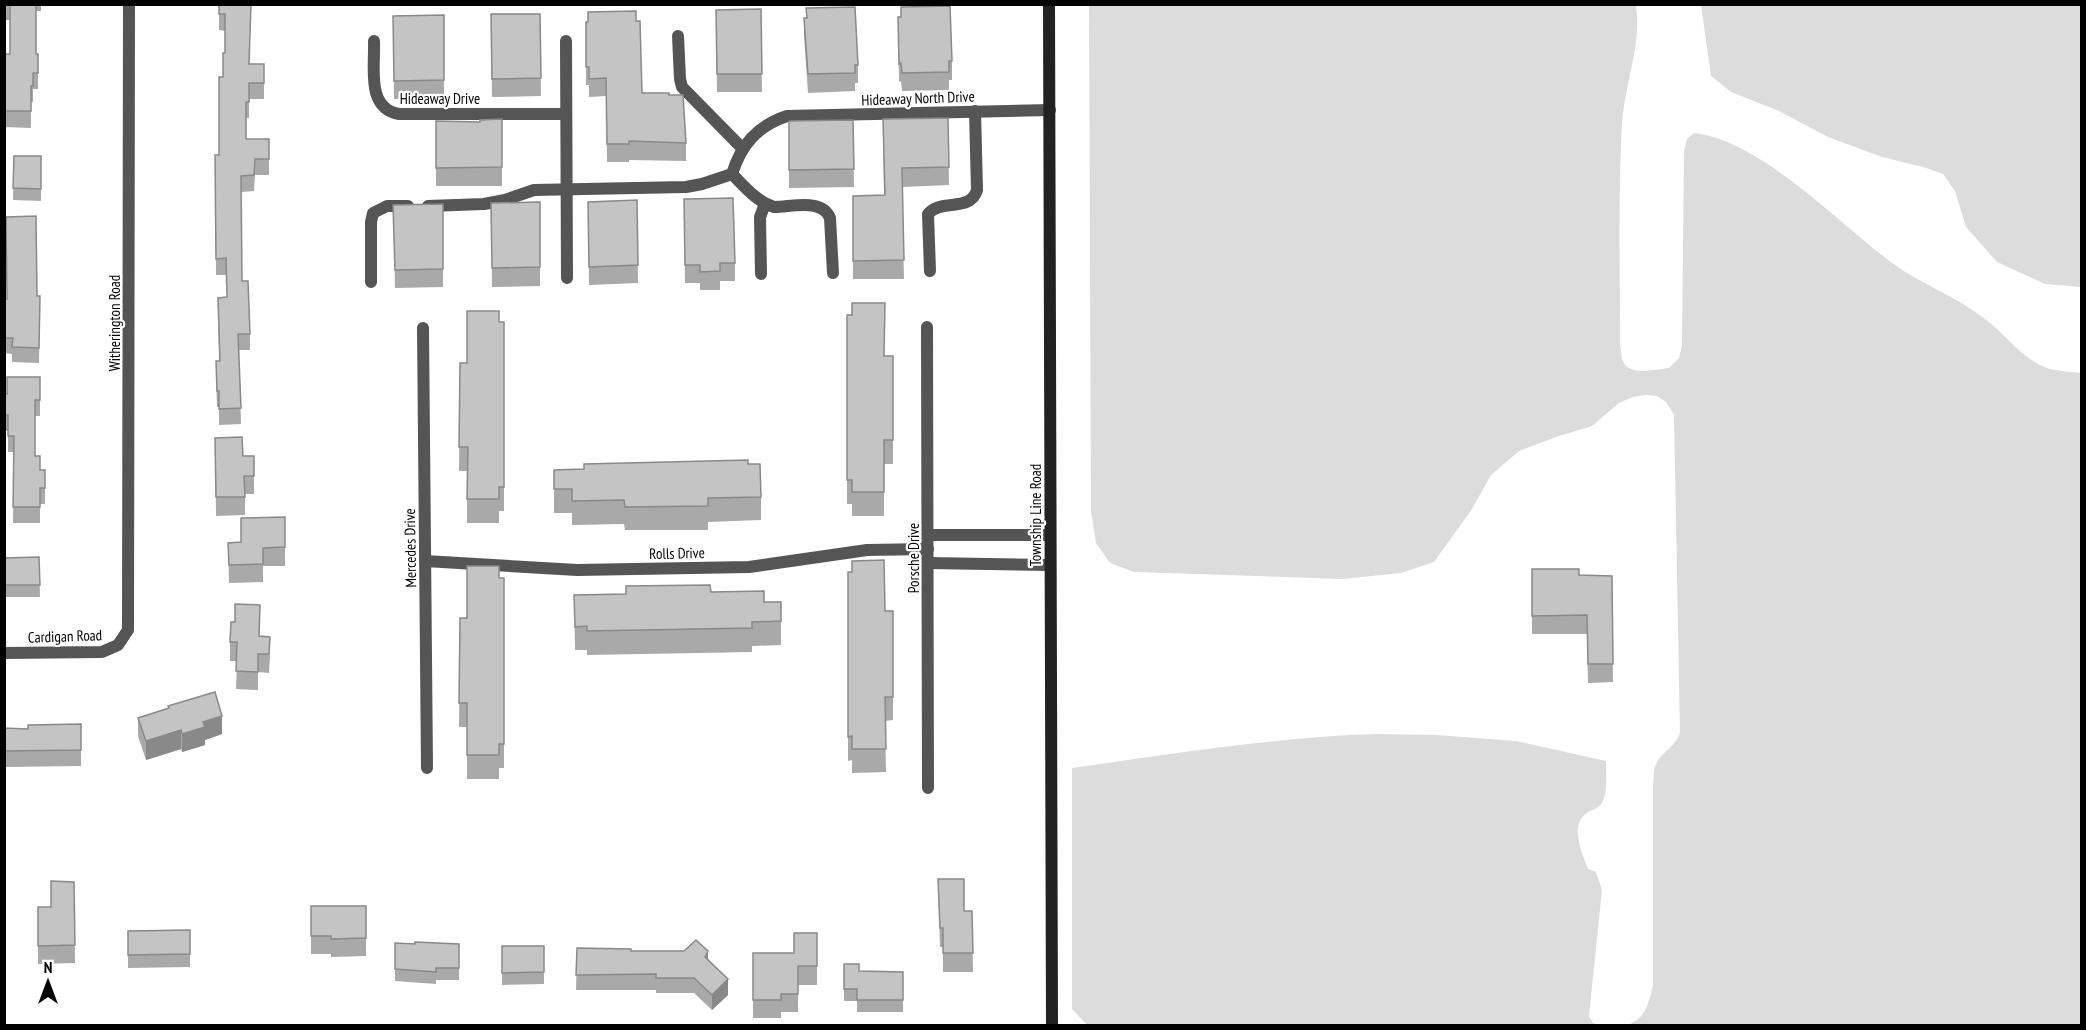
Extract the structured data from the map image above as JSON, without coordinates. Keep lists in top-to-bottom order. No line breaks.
{"streets":{"main road":["Township Line Road"],"street":["Hideaway Drive","Hideaway North Drive","Witherington Road","Mercedes Drive","Rolls Drive","Porsche Drive","Cardigan Road"]},"crossings":[["Hideaway North Drive","Township Line Road"],["Witherington Road","Cardigan Road"],["Mercedes Drive","Rolls Drive"],["Rolls Drive","Porsche Drive"]],"north":"top"}
